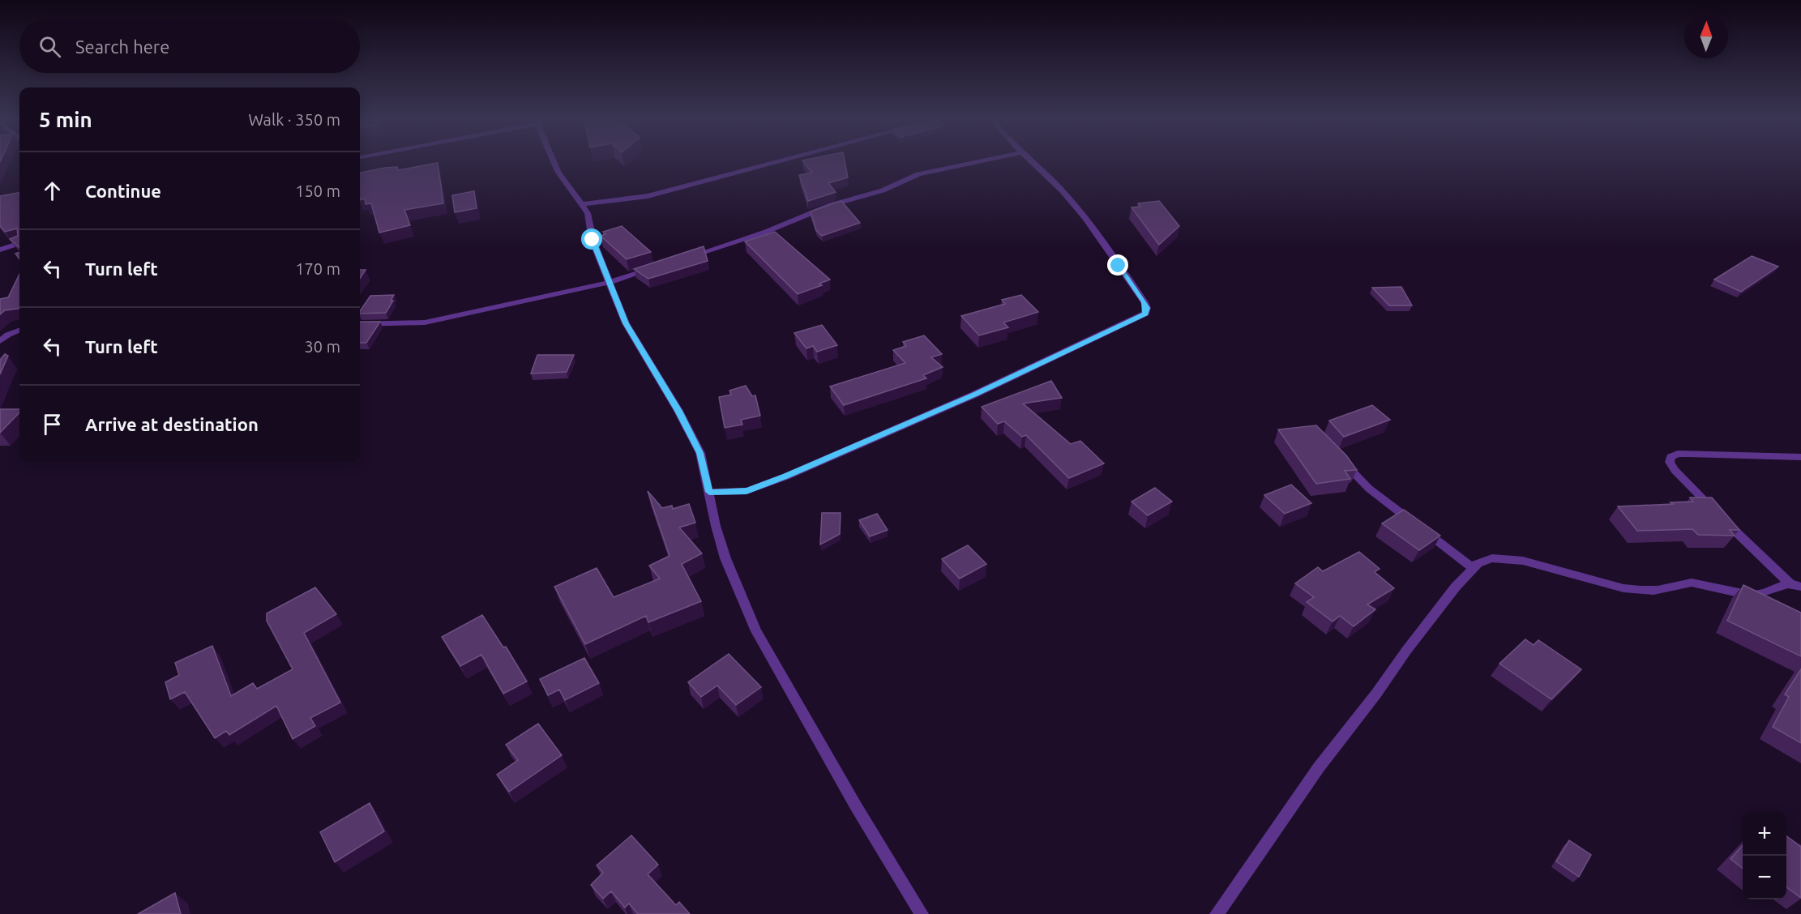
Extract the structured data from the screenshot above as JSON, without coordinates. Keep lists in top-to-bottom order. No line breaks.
{"north":"top","page":{"search":"Search here","heading":["5 min","Walk · 350 m"],"list":[["Continue","150 m"],["Turn left","170 m"],["Turn left","30 m"],"Arrive at destination"],"map_buttons":["+","−"]}}
